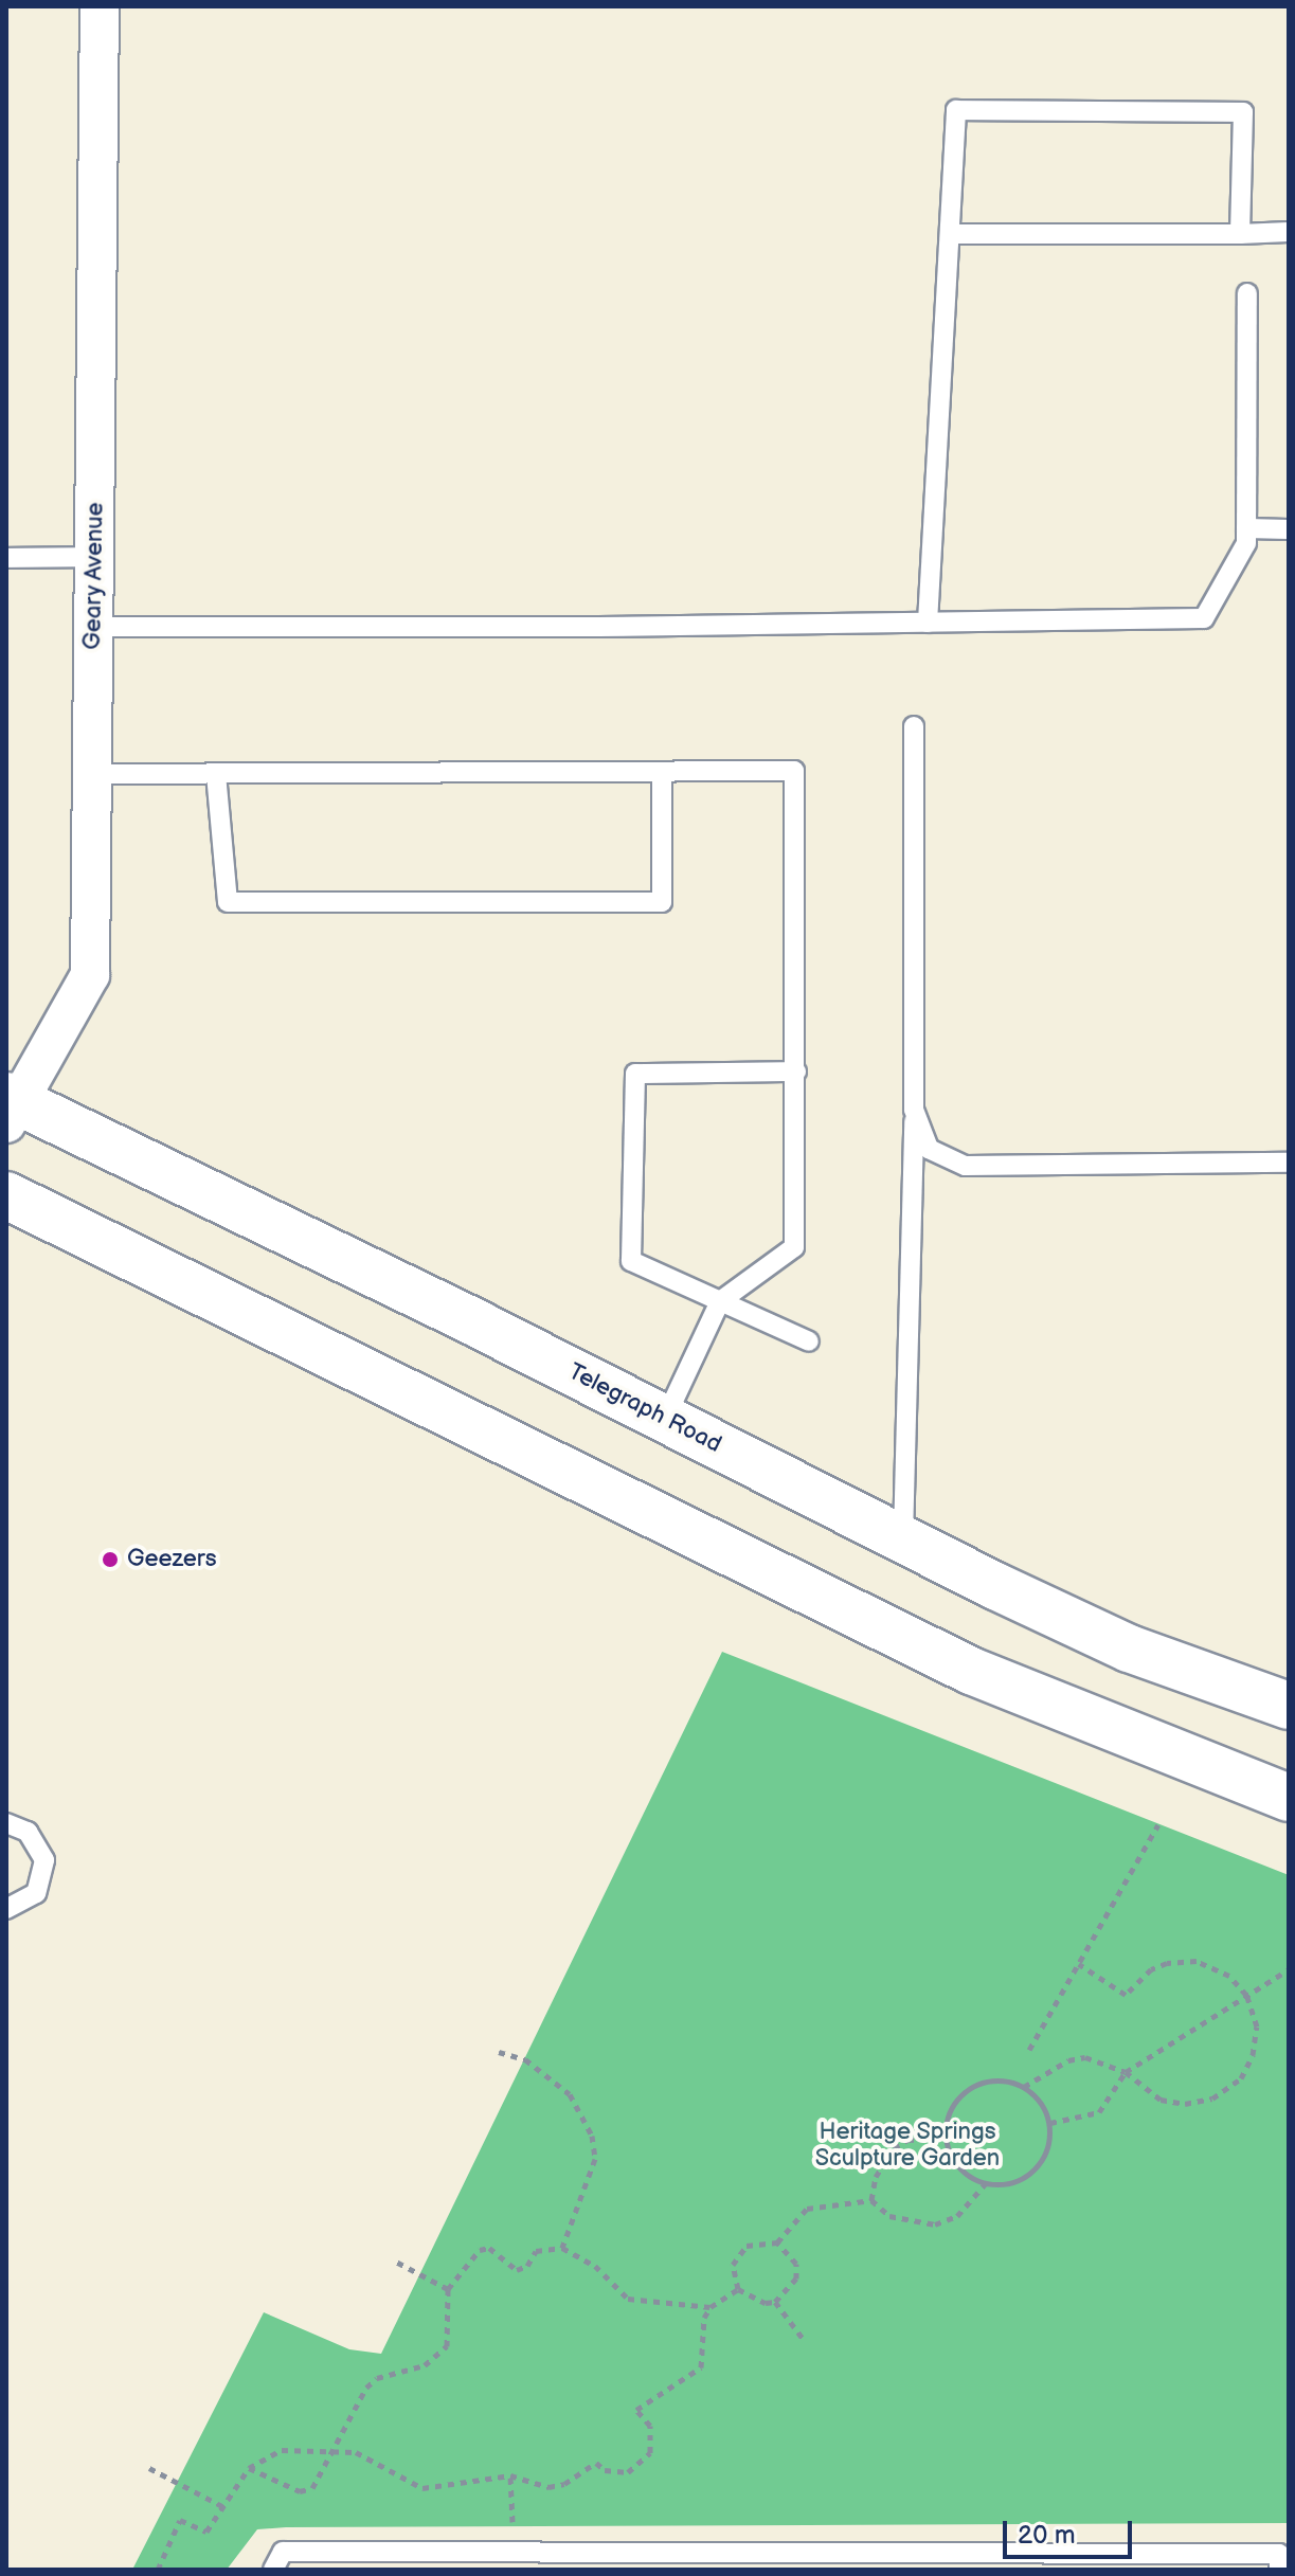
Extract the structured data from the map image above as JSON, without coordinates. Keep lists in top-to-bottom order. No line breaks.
{"streets":{"main road":["Telegraph Road"],"street":["Geary Avenue"]},"crossings":[["Geary Avenue","Telegraph Road"]],"parks":["Heritage Springs Sculpture Garden"],"places":["Geezers"],"scale_bar":"20 m"}
